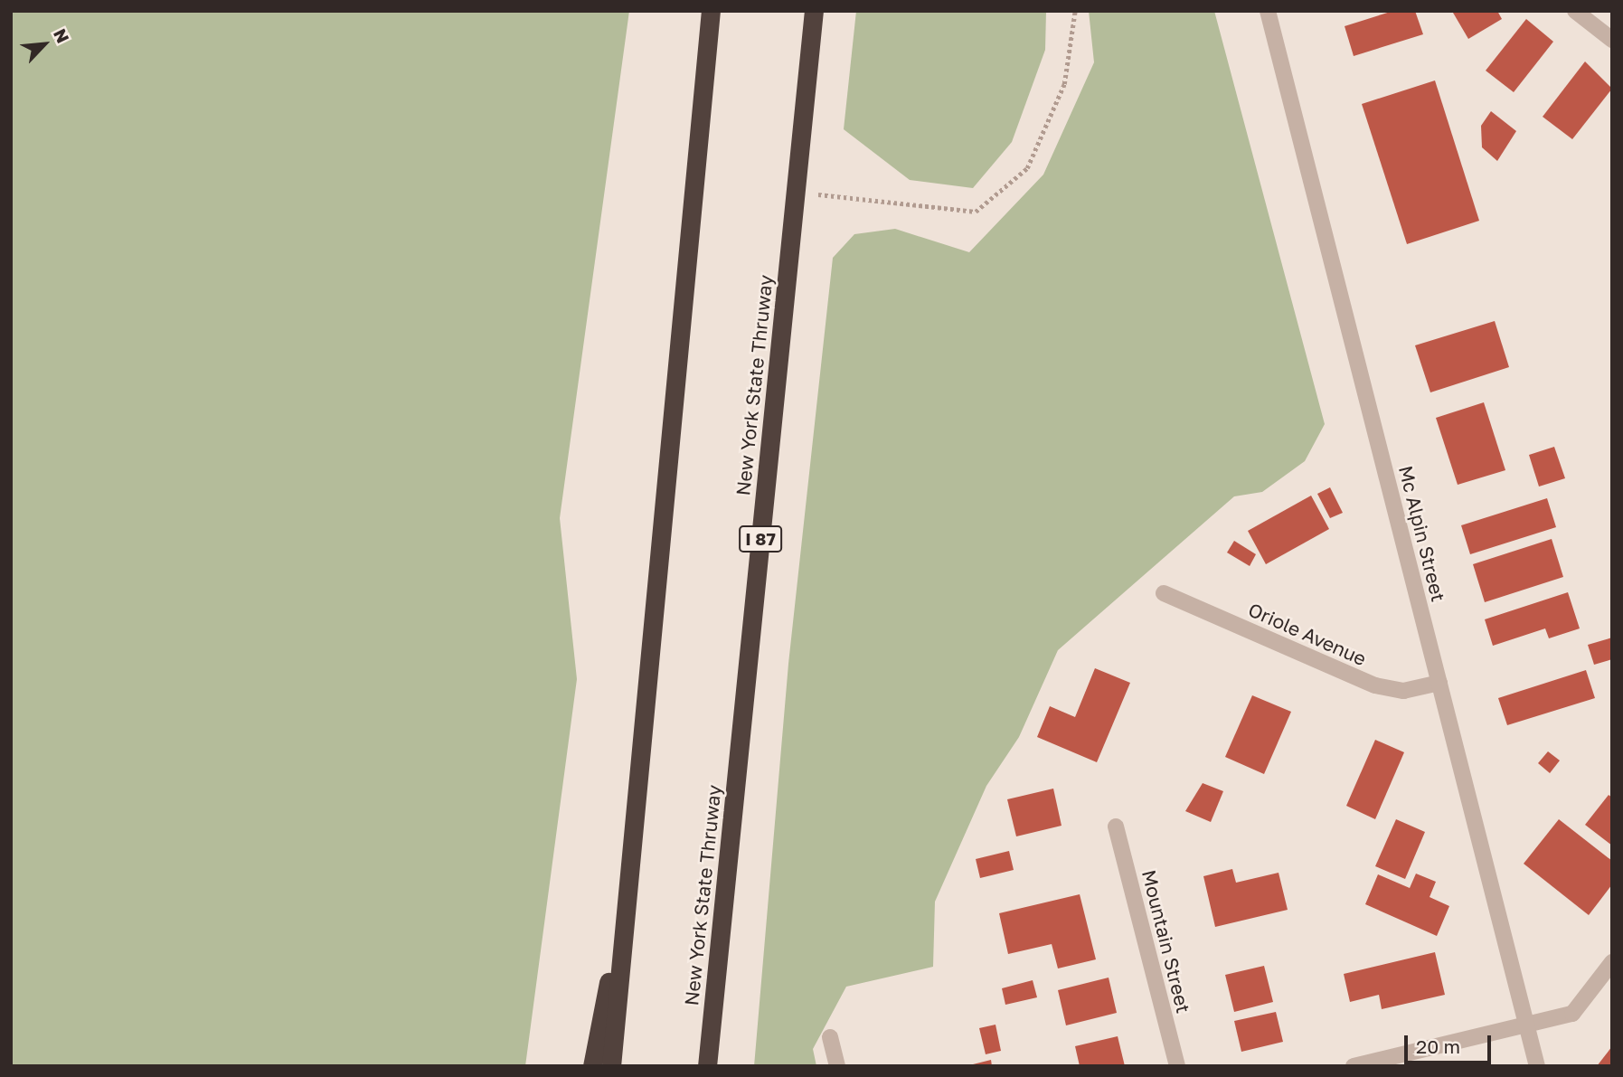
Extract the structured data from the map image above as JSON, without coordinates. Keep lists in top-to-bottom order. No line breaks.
{"streets":{"highway":["New York State Thruway","I 87"],"street":["Mc Alpin Street","Oriole Avenue","Mountain Street"]},"crossings":[["Mc Alpin Street","Oriole Avenue"]],"scale_bar":"20 m","north":"top right"}
